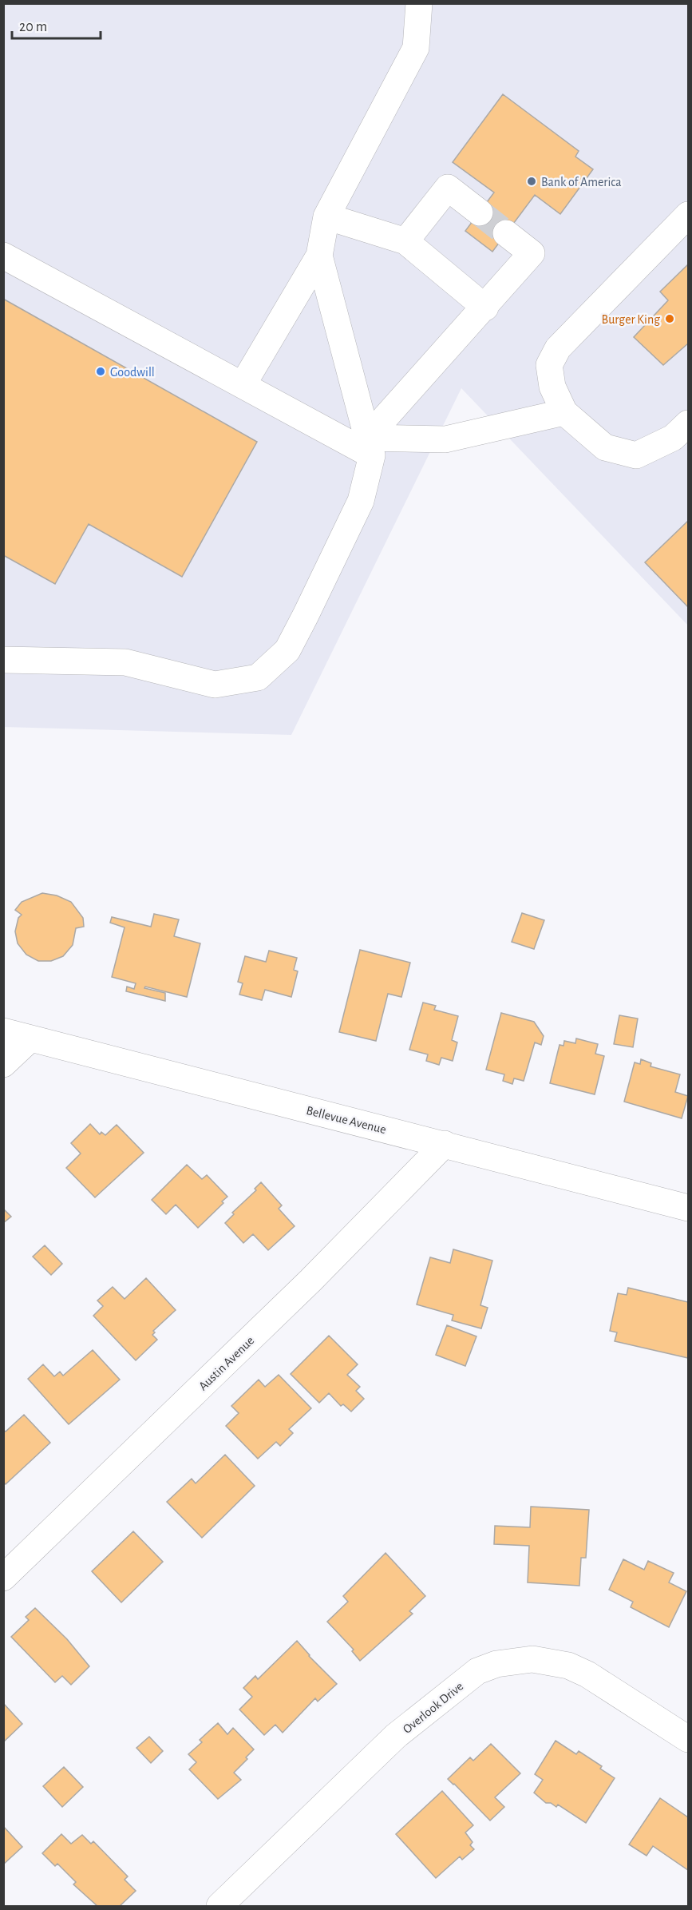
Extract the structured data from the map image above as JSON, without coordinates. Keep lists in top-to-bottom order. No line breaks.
{"streets":{"street":["Bellevue Avenue","Austin Avenue","Overlook Drive"]},"crossings":[["Bellevue Avenue","Austin Avenue"]],"places":["Bank of America","Burger King","Goodwill"],"scale_bar":"20 m"}
